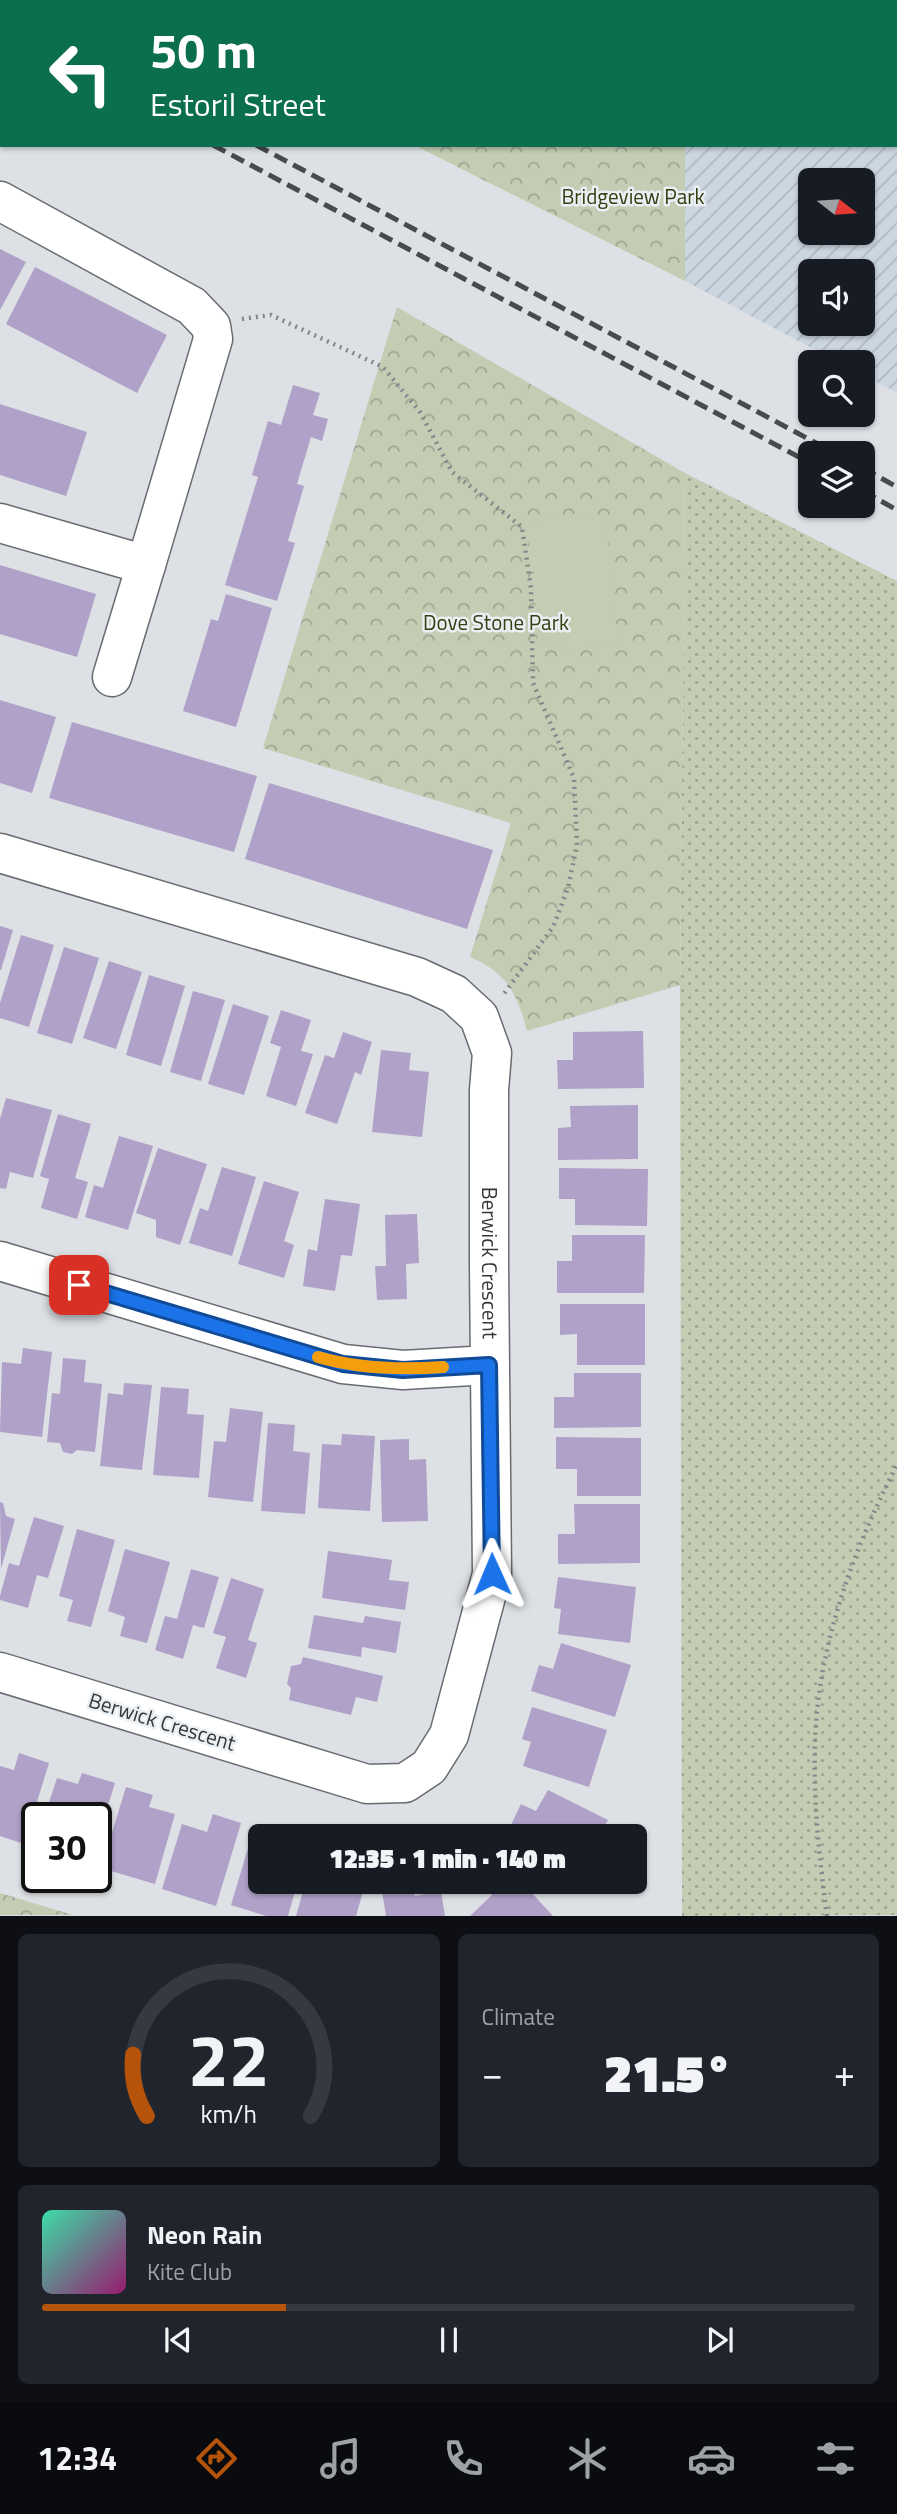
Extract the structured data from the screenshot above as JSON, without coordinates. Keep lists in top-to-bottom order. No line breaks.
{"streets":{"street":["Berwick Crescent"]},"parks":["Bridgeview Park","Dove Stone Park"],"north":"right","page":{"turn":["50 m","Estoril Street"],"limit":"30","trip":"12:35 · 1 min · 140 m","tile":"Climate","heat":["−","21.5°","+"],"song":["Neon Rain","Kite Club"],"tabs":"12:34","gauge":["22","km/h"]}}
